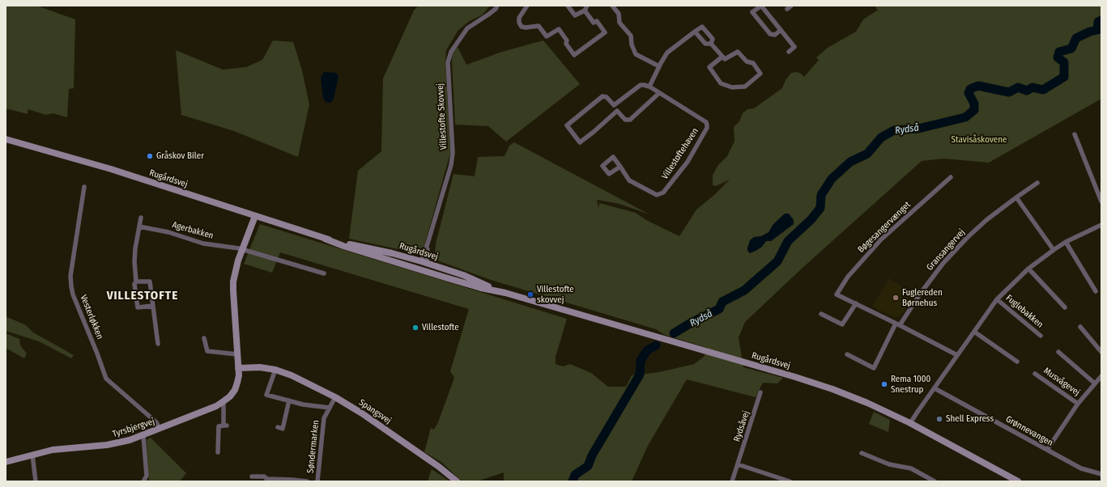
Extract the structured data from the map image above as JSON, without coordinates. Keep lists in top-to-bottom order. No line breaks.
{"streets":{"main road":["Rugårdsvej","Spangsvej","Tyrsbjergvej"],"street":["Villestofte Skovvej","Villestoftehaven","Bøgesangervænget","Agerbakken","Gransangervej","Fuglebakken","Vesterløkken","Musvågevej","Rydsåvej","Grønnevangen","Søndermarken"]},"crossings":[["Villestofte Skovvej","Rugårdsvej"],["Rugårdsvej","Fuglebakken"],["Rugårdsvej","Tyrsbjergvej"],["Bøgesangervænget","Gransangervej"],["Bøgesangervænget","Fuglebakken"],["Agerbakken","Tyrsbjergvej"],["Fuglebakken","Grønnevangen"],["Vesterløkken","Tyrsbjergvej"],["Musvågevej","Grønnevangen"],["Spangsvej","Tyrsbjergvej"],["Spangsvej","Søndermarken"]],"districts":["VILLESTOFTE"],"water":["Rydså"],"parks":["Stavisåskovene"],"places":["Gråskov Biler","Villestofte skovvej","Fuglereden Børnehus","Villestofte","Rema 1000 Snestrup","Shell Express"]}
